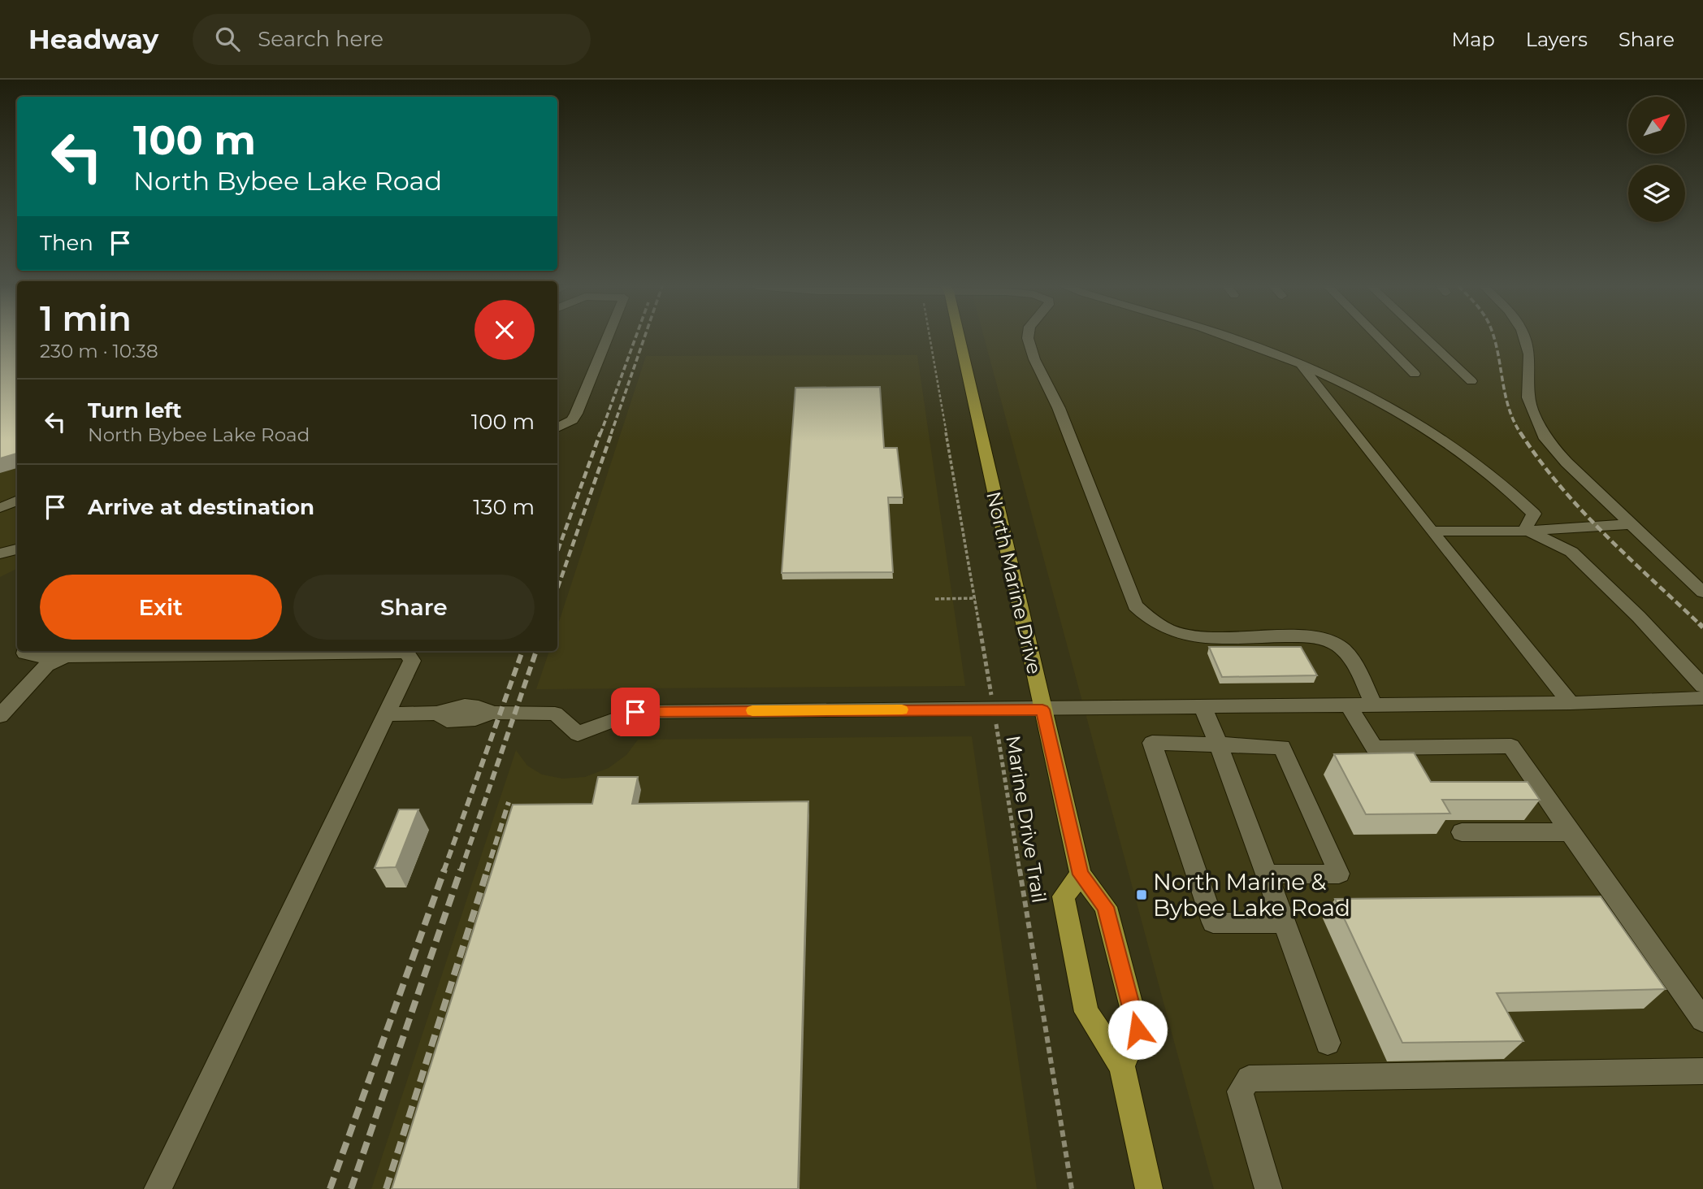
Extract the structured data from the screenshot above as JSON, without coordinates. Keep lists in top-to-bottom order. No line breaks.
{"streets":{"main road":["North Marine Drive"],"path":["Marine Drive Trail"]},"places":{"transit":["North Marine & Bybee Lake Road"]},"north":"top right","page":{"header":"Headway","search":"Search here","nav":["Map","Layers","Share"],"turn":["100 m","North Bybee Lake Road"],"then":"Then","heading":["1 min","230 m · 10:38"],"list":[{"name":"Turn left","note":"North Bybee Lake Road","value":"100 m"},{"name":"Arrive at destination","value":"130 m"}],"buttons":["Exit","Share"]}}
